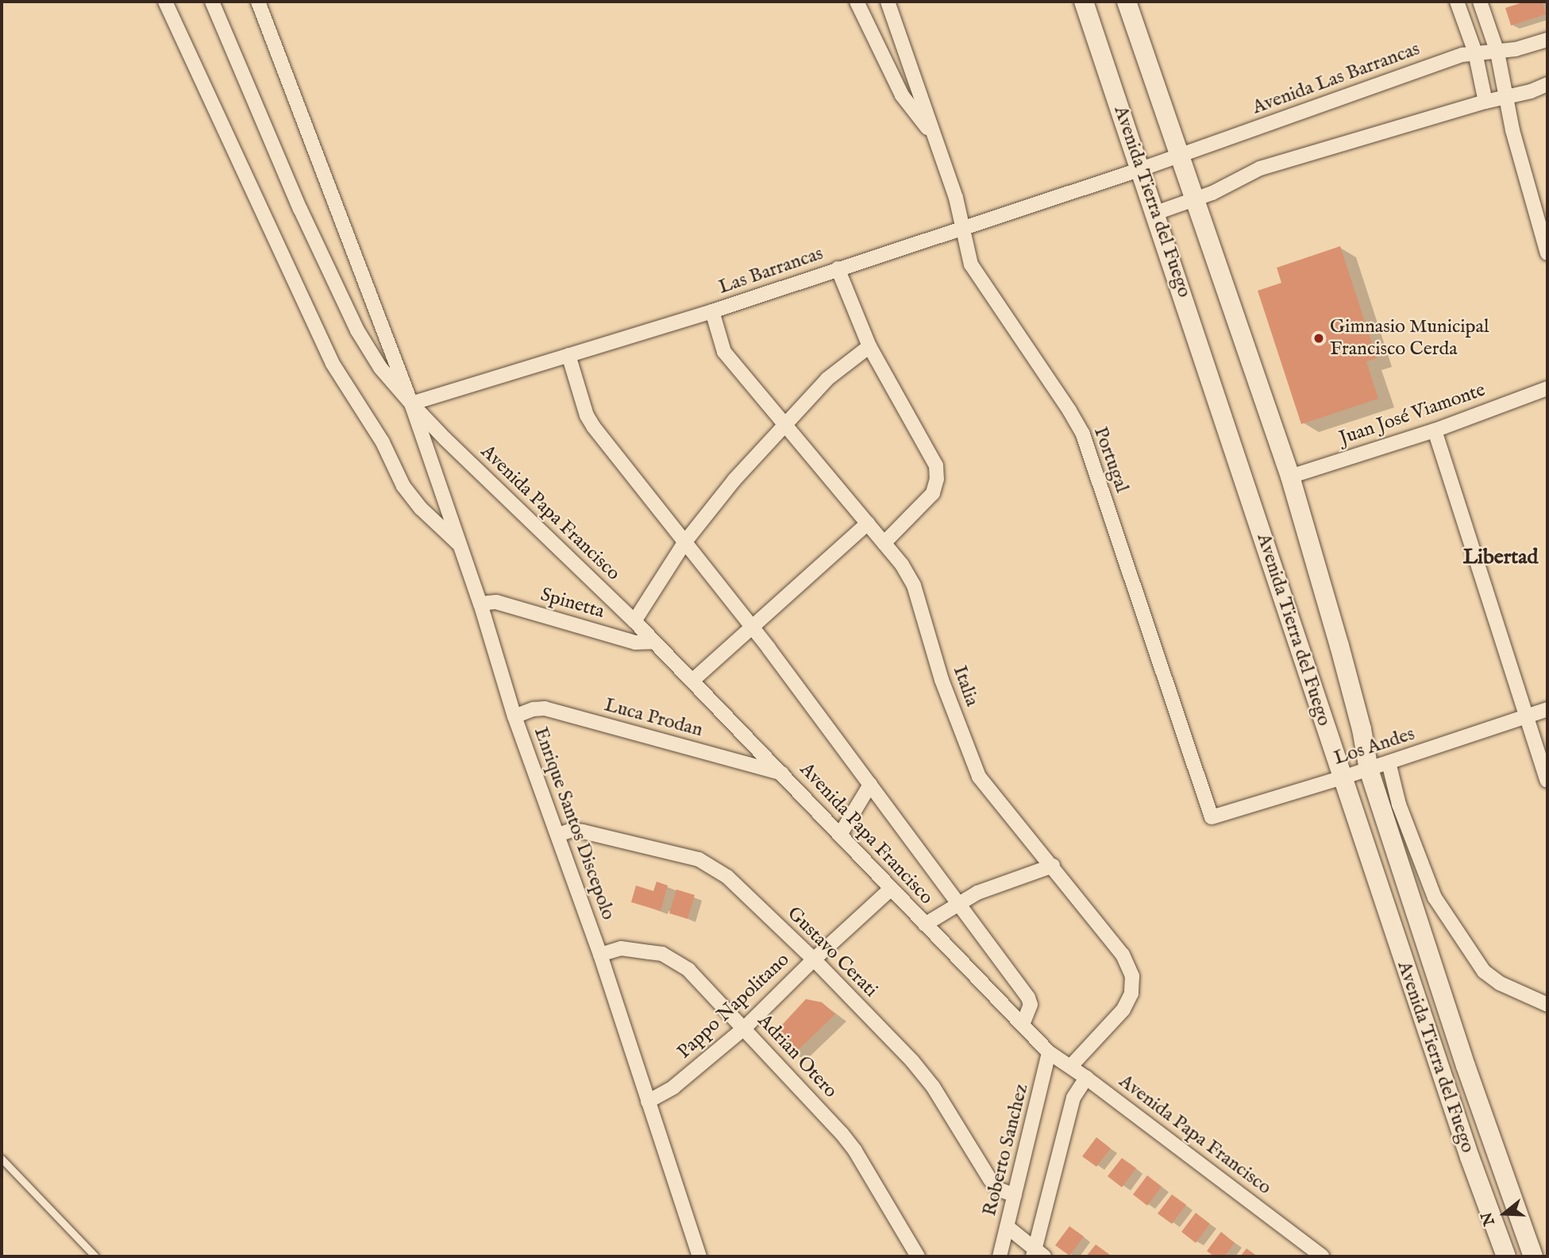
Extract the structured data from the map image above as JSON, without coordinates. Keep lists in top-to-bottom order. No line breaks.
{"streets":{"street":["Avenida Las Barrancas","Avenida Tierra del Fuego","Las Barrancas","Juan José Viamonte","Portugal","Avenida Papa Francisco","Spinetta","Italia","Luca Prodan","Los Andes","Enrique Santos Discepolo","Gustavo Cerati","Pappo Napolitano","Adrian Otero","Roberto Sanchez"]},"crossings":[["Avenida Las Barrancas","Avenida Tierra del Fuego"],["Avenida Las Barrancas","Las Barrancas"],["Avenida Tierra del Fuego","Las Barrancas"],["Avenida Tierra del Fuego","Juan José Viamonte"],["Avenida Tierra del Fuego","Los Andes"],["Las Barrancas","Portugal"],["Las Barrancas","Avenida Papa Francisco"],["Las Barrancas","Italia"],["Las Barrancas","Enrique Santos Discepolo"],["Portugal","Los Andes"],["Avenida Papa Francisco","Spinetta"],["Avenida Papa Francisco","Italia"],["Avenida Papa Francisco","Luca Prodan"],["Avenida Papa Francisco","Enrique Santos Discepolo"],["Avenida Papa Francisco","Pappo Napolitano"],["Avenida Papa Francisco","Roberto Sanchez"],["Spinetta","Enrique Santos Discepolo"],["Luca Prodan","Enrique Santos Discepolo"],["Enrique Santos Discepolo","Gustavo Cerati"],["Enrique Santos Discepolo","Pappo Napolitano"],["Enrique Santos Discepolo","Adrian Otero"],["Gustavo Cerati","Pappo Napolitano"],["Gustavo Cerati","Roberto Sanchez"],["Pappo Napolitano","Adrian Otero"]],"districts":["Libertad"],"places":["Gimnasio Municipal Francisco Cerda"],"north":"left"}
